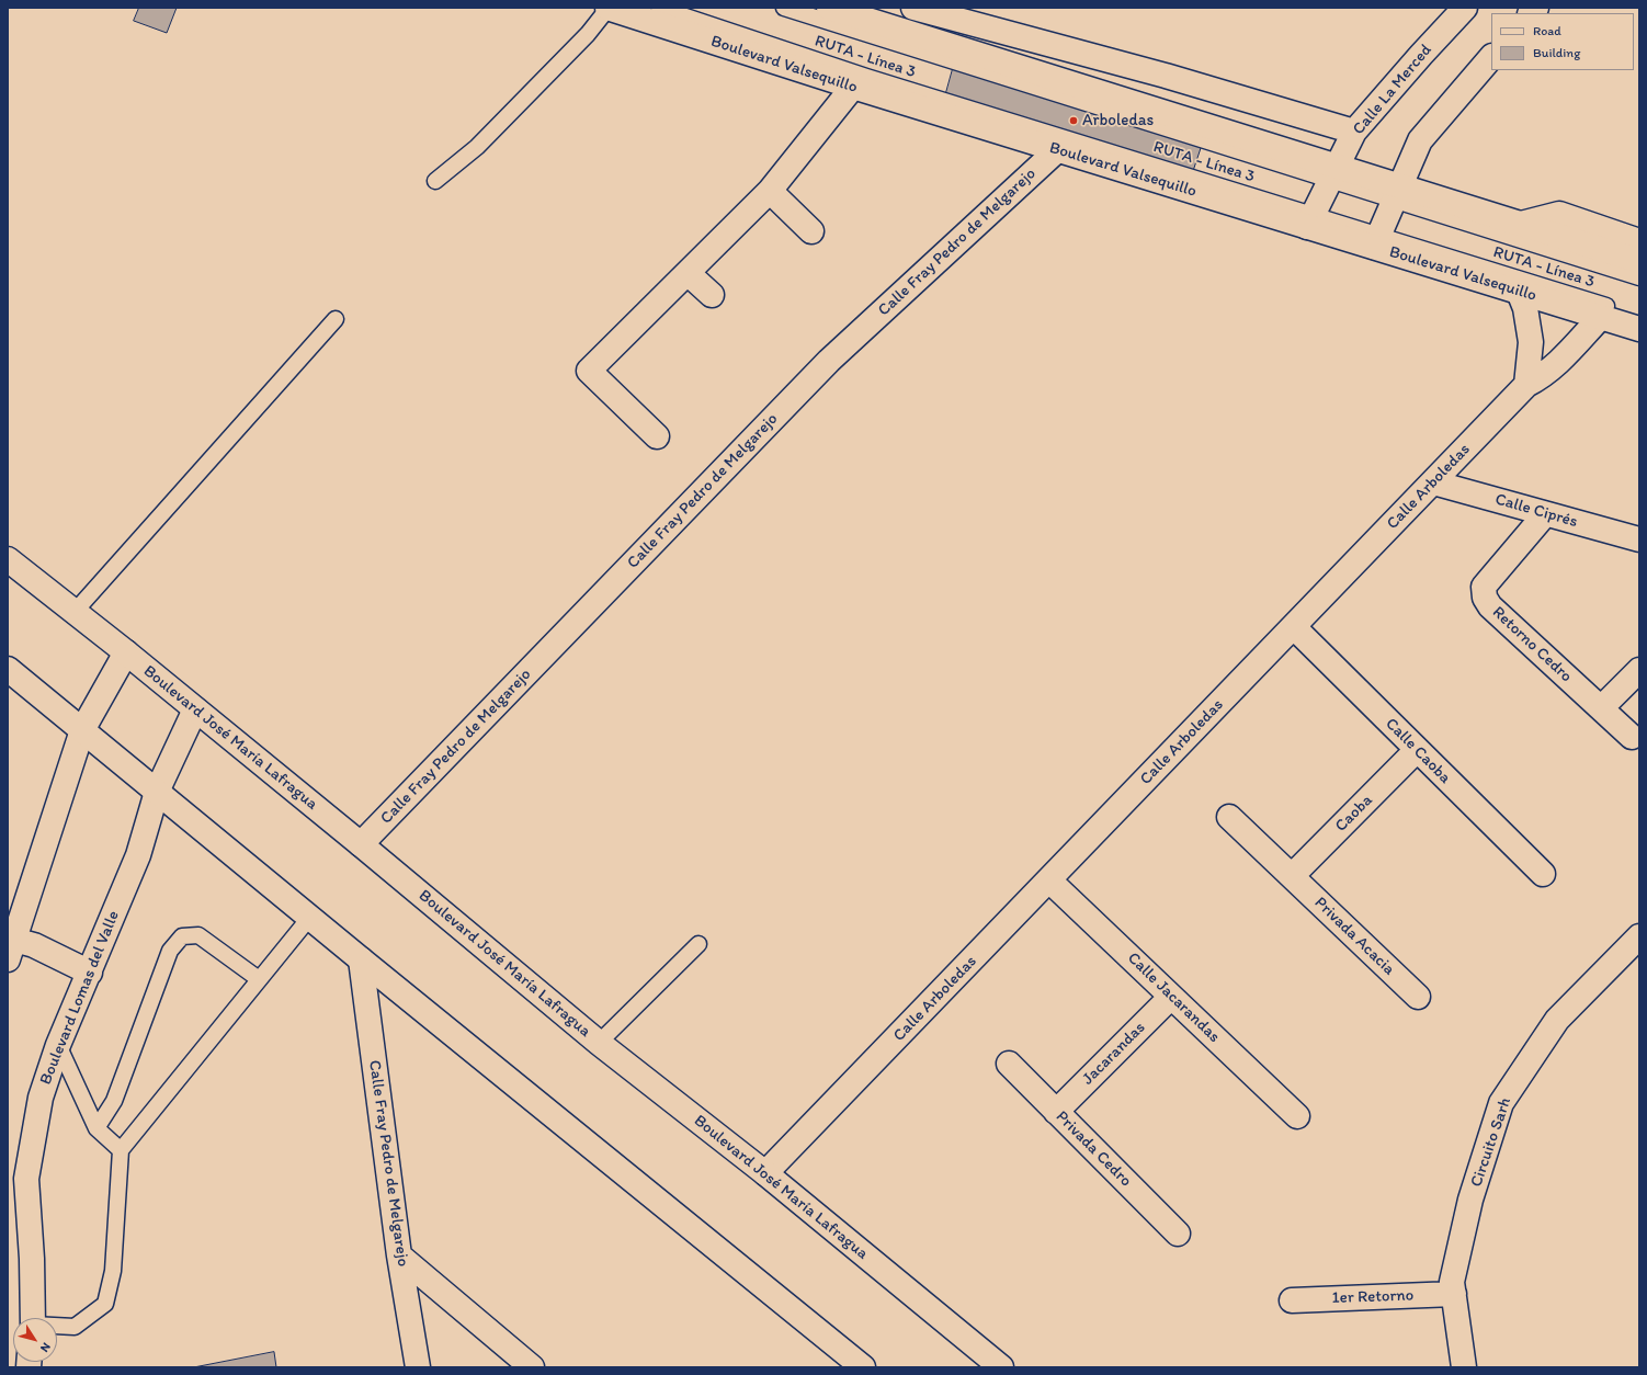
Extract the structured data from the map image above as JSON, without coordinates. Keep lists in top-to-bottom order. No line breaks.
{"streets":{"street":["Boulevard Valsequillo","Calle La Merced","Calle Fray Pedro de Melgarejo","Calle Arboledas","Calle Ciprés","Retorno Cedro","Boulevard José María Lafragua","Calle Caoba","Caoba","Privada Acacia","Boulevard Lomas del Valle","Calle Jacarandas","Jacarandas","Circuito Sarh","Privada Cedro","1er Retorno"],"lane":["RUTA - Línea 3"]},"crossings":[["RUTA - Línea 3","Boulevard Valsequillo"],["RUTA - Línea 3","Calle La Merced"],["Boulevard Valsequillo","Calle La Merced"],["Boulevard Valsequillo","Calle Fray Pedro de Melgarejo"],["Boulevard Valsequillo","Calle Arboledas"],["Calle Fray Pedro de Melgarejo","Boulevard José María Lafragua"],["Calle Arboledas","Calle Ciprés"],["Calle Arboledas","Boulevard José María Lafragua"],["Calle Arboledas","Calle Caoba"],["Calle Arboledas","Calle Jacarandas"],["Calle Ciprés","Retorno Cedro"],["Boulevard José María Lafragua","Boulevard Lomas del Valle"],["Calle Caoba","Caoba"],["Caoba","Privada Acacia"],["Calle Jacarandas","Jacarandas"],["Jacarandas","Privada Cedro"],["Circuito Sarh","1er Retorno"]],"places":["Arboledas"],"legend":["Road","Building"],"north":"bottom right"}
